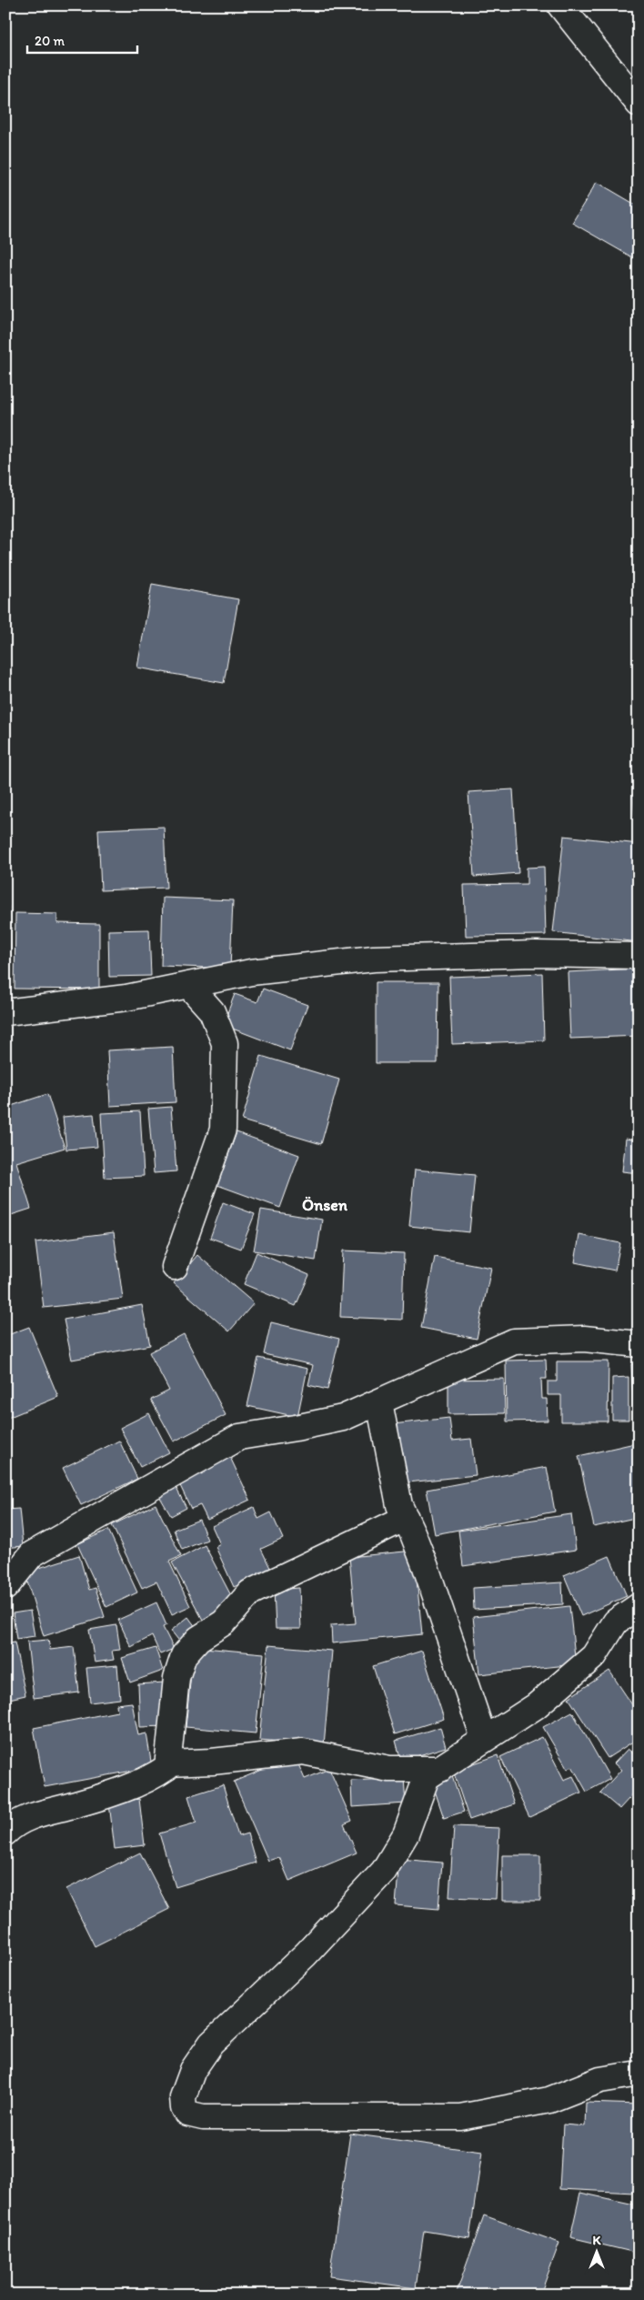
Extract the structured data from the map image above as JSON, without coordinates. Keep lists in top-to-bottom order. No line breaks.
{"districts":["Önsen"],"scale_bar":"20 m","north":"top"}
